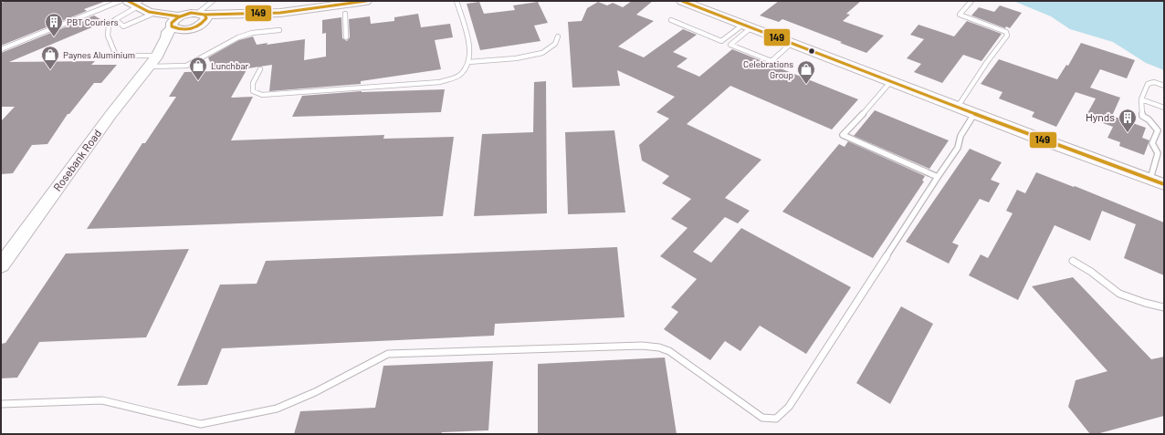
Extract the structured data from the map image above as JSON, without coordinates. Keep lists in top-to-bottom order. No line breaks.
{"streets":{"main road":["Rosebank Road"]},"places":{"building":["PBT Couriers","Hynds"],"shop":["Paynes Aluminium","Lunchbar","Celebrations Group"]},"lines":["transit line 149"]}
